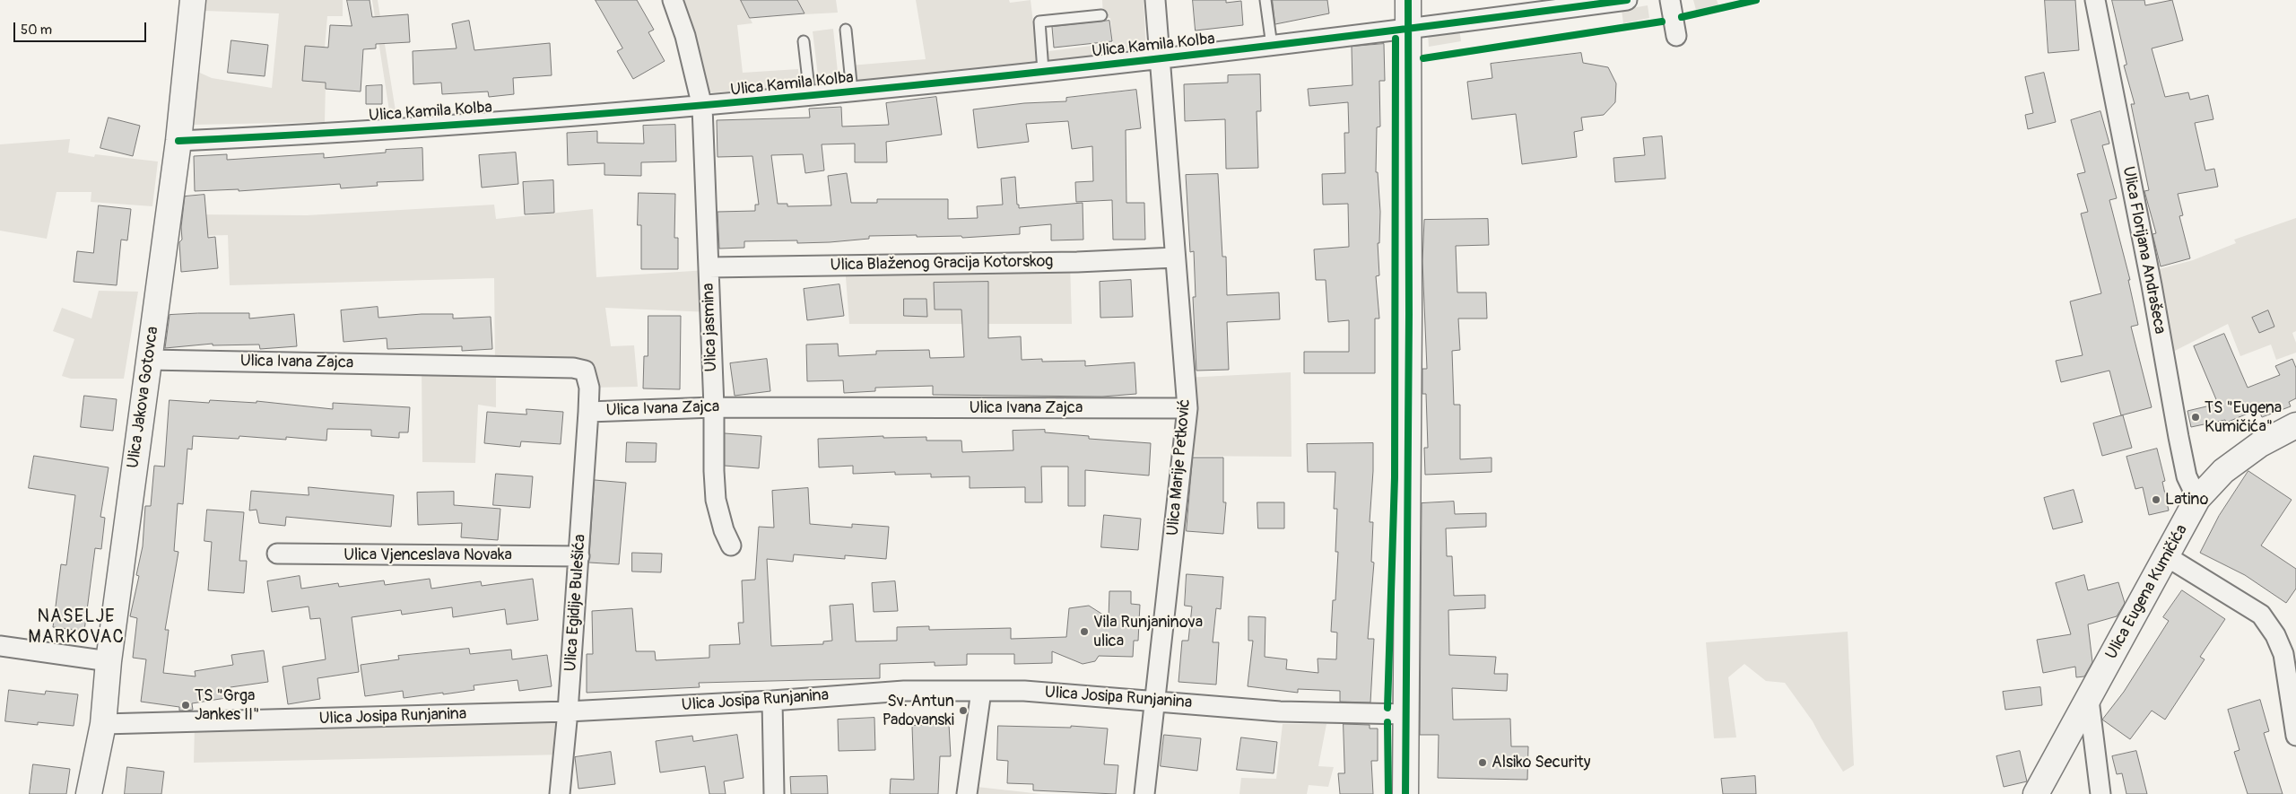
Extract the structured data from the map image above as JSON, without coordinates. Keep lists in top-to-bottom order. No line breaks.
{"streets":{"street":["Ulica Kamila Kolba","Ulica Florijana Andrašeca","Ulica Blaženog Gracija Kotorskog","Ulica jasmina","Ulica Ivana Zajca","Ulica Jakova Gotovca","Ulica Marije Petković","Ulica Vjenceslava Novaka","Ulica Eugena Kumičića","Ulica Egidije Bulešića","Ulica Josipa Runjanina"]},"crossings":[["Ulica Kamila Kolba","Ulica jasmina"],["Ulica Kamila Kolba","Ulica Jakova Gotovca"],["Ulica Kamila Kolba","Ulica Marije Petković"],["Ulica Florijana Andrašeca","Ulica Eugena Kumičića"],["Ulica Blaženog Gracija Kotorskog","Ulica jasmina"],["Ulica Blaženog Gracija Kotorskog","Ulica Marije Petković"],["Ulica jasmina","Ulica Ivana Zajca"],["Ulica Ivana Zajca","Ulica Jakova Gotovca"],["Ulica Ivana Zajca","Ulica Marije Petković"],["Ulica Ivana Zajca","Ulica Egidije Bulešića"],["Ulica Jakova Gotovca","Ulica Josipa Runjanina"],["Ulica Marije Petković","Ulica Josipa Runjanina"],["Ulica Vjenceslava Novaka","Ulica Egidije Bulešića"],["Ulica Egidije Bulešića","Ulica Josipa Runjanina"]],"districts":["NASELJE MARKOVAC"],"places":["TS \"Eugena Kumičića\"","Latino","Vila Runjaninova ulica","TS \"Grga Jankes II\"","Sv. Antun Padovanski","Alsiko Security"],"scale_bar":"50 m"}
